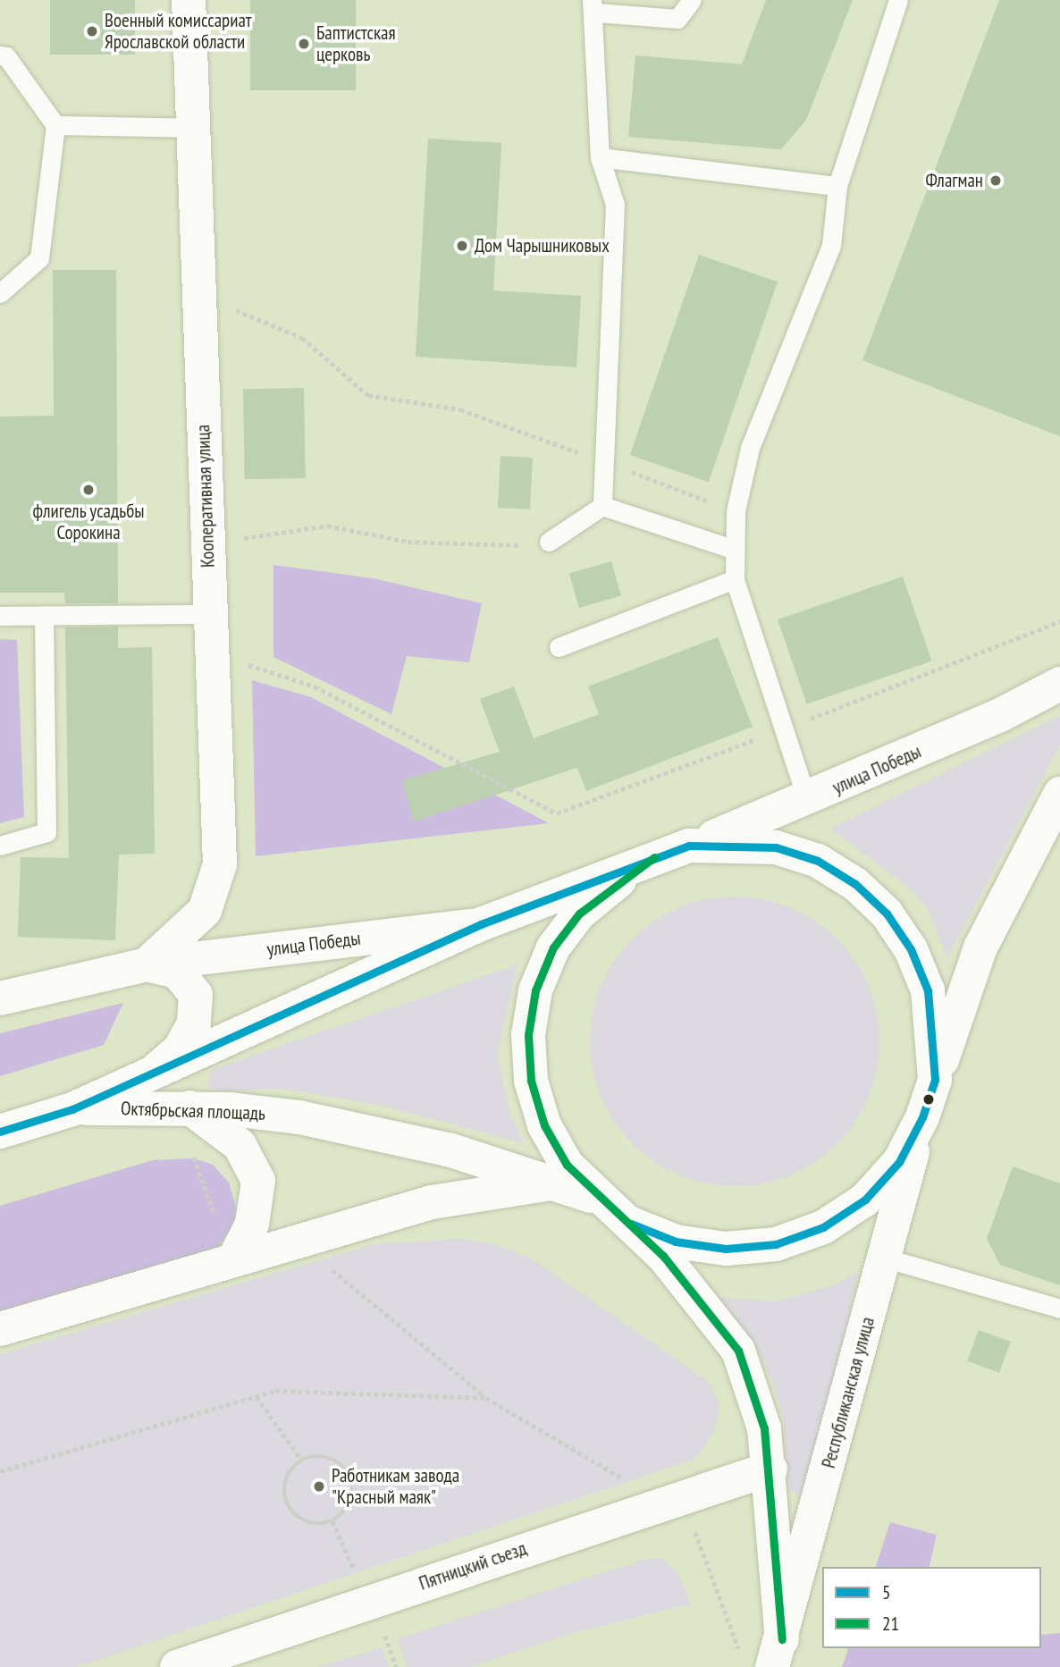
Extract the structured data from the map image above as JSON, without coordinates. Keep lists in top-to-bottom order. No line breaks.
{"streets":{"main road":["Кооперативная улица","улица Победы","Октябрьская площадь","Республиканская улица","Пятницкий съезд"]},"crossings":[["Кооперативная улица","улица Победы"],["улица Победы","Октябрьская площадь"],["Октябрьская площадь","Республиканская улица"],["Октябрьская площадь","Пятницкий съезд"]],"places":["Военный комиссариат Ярославской области","Баптистская церковь","Флагман","Дом Чарышниковых","флигель усадьбы Сорокина","Работникам завода \"Красный маяк\""],"lines":["transit line 5","transit line 21"],"legend":["5","21"]}
